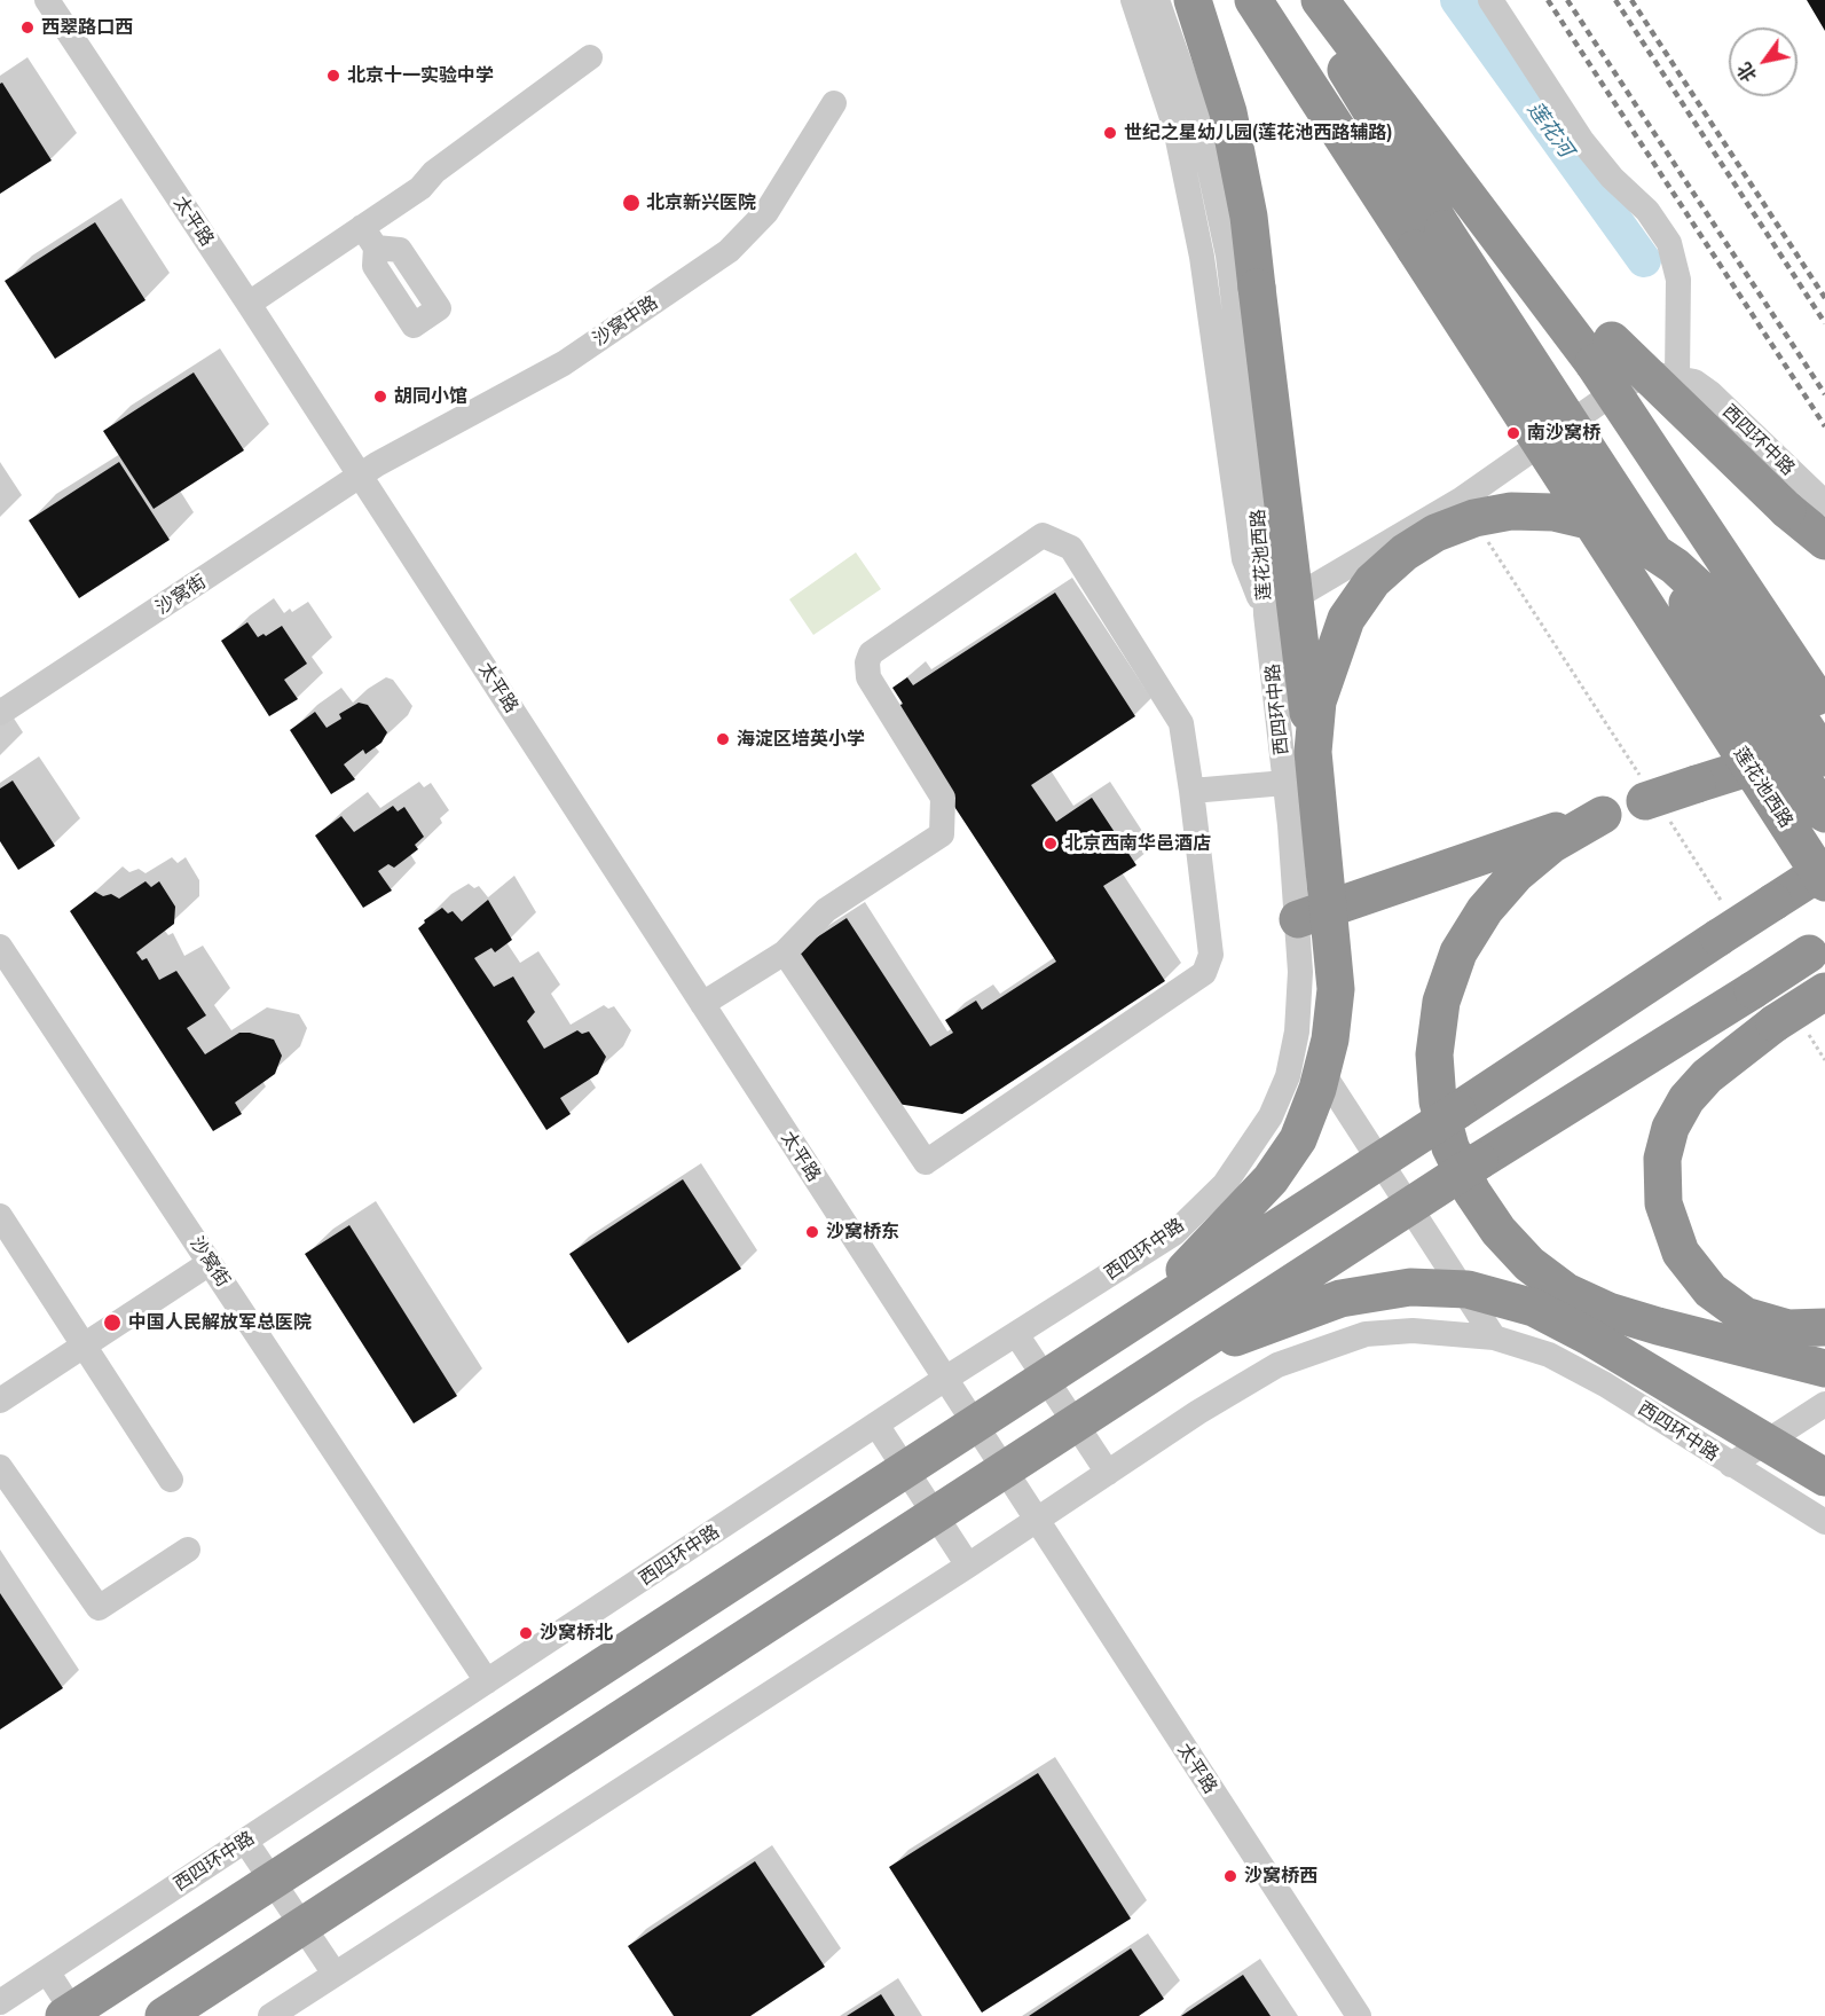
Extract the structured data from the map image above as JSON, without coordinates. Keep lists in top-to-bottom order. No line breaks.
{"streets":{"highway":["莲花池西路"],"street":["太平路","沙窝中路","西四环中路","沙窝街"]},"crossings":[["太平路","沙窝中路"],["太平路","西四环中路"],["太平路","沙窝街"],["沙窝中路","沙窝街"],["西四环中路","莲花池西路"],["西四环中路","沙窝街"]],"water":["莲花河"],"places":["西翠路口西","北京十一实验中学","世纪之星幼儿园(莲花池西路辅路)","北京新兴医院","胡同小馆","南沙窝桥","海淀区培英小学","北京西南华邑酒店","沙窝桥东","中国人民解放军总医院","沙窝桥北","沙窝桥西"],"north":"bottom left"}
